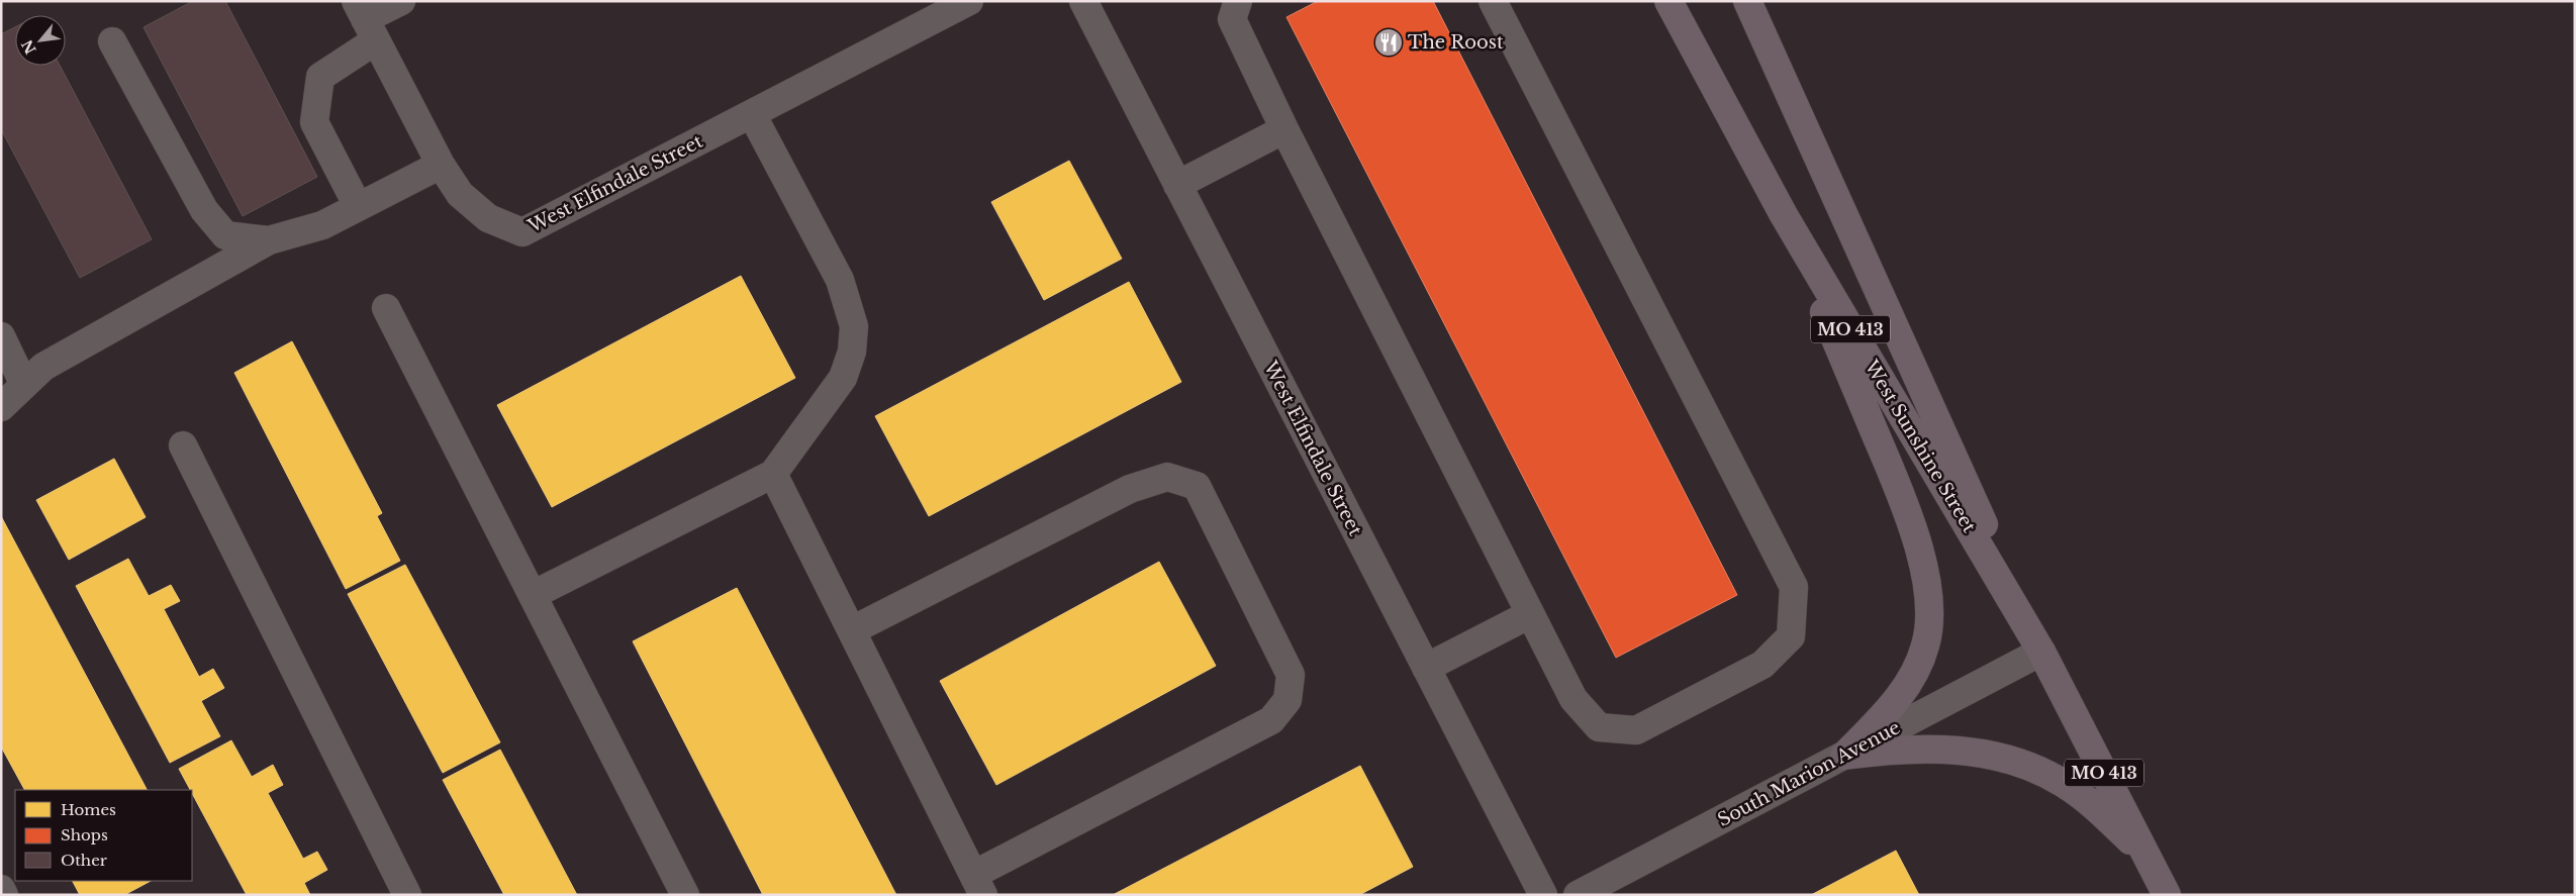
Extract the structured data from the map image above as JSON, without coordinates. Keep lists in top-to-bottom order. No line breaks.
{"streets":{"main road":["MO 413","West Sunshine Street"],"street":["West Elfindale Street","South Marion Avenue"]},"crossings":[["West Sunshine Street","South Marion Avenue"]],"places":{"restaurant":["The Roost"]},"legend":["Homes","Shops","Other"],"north":"bottom left"}
